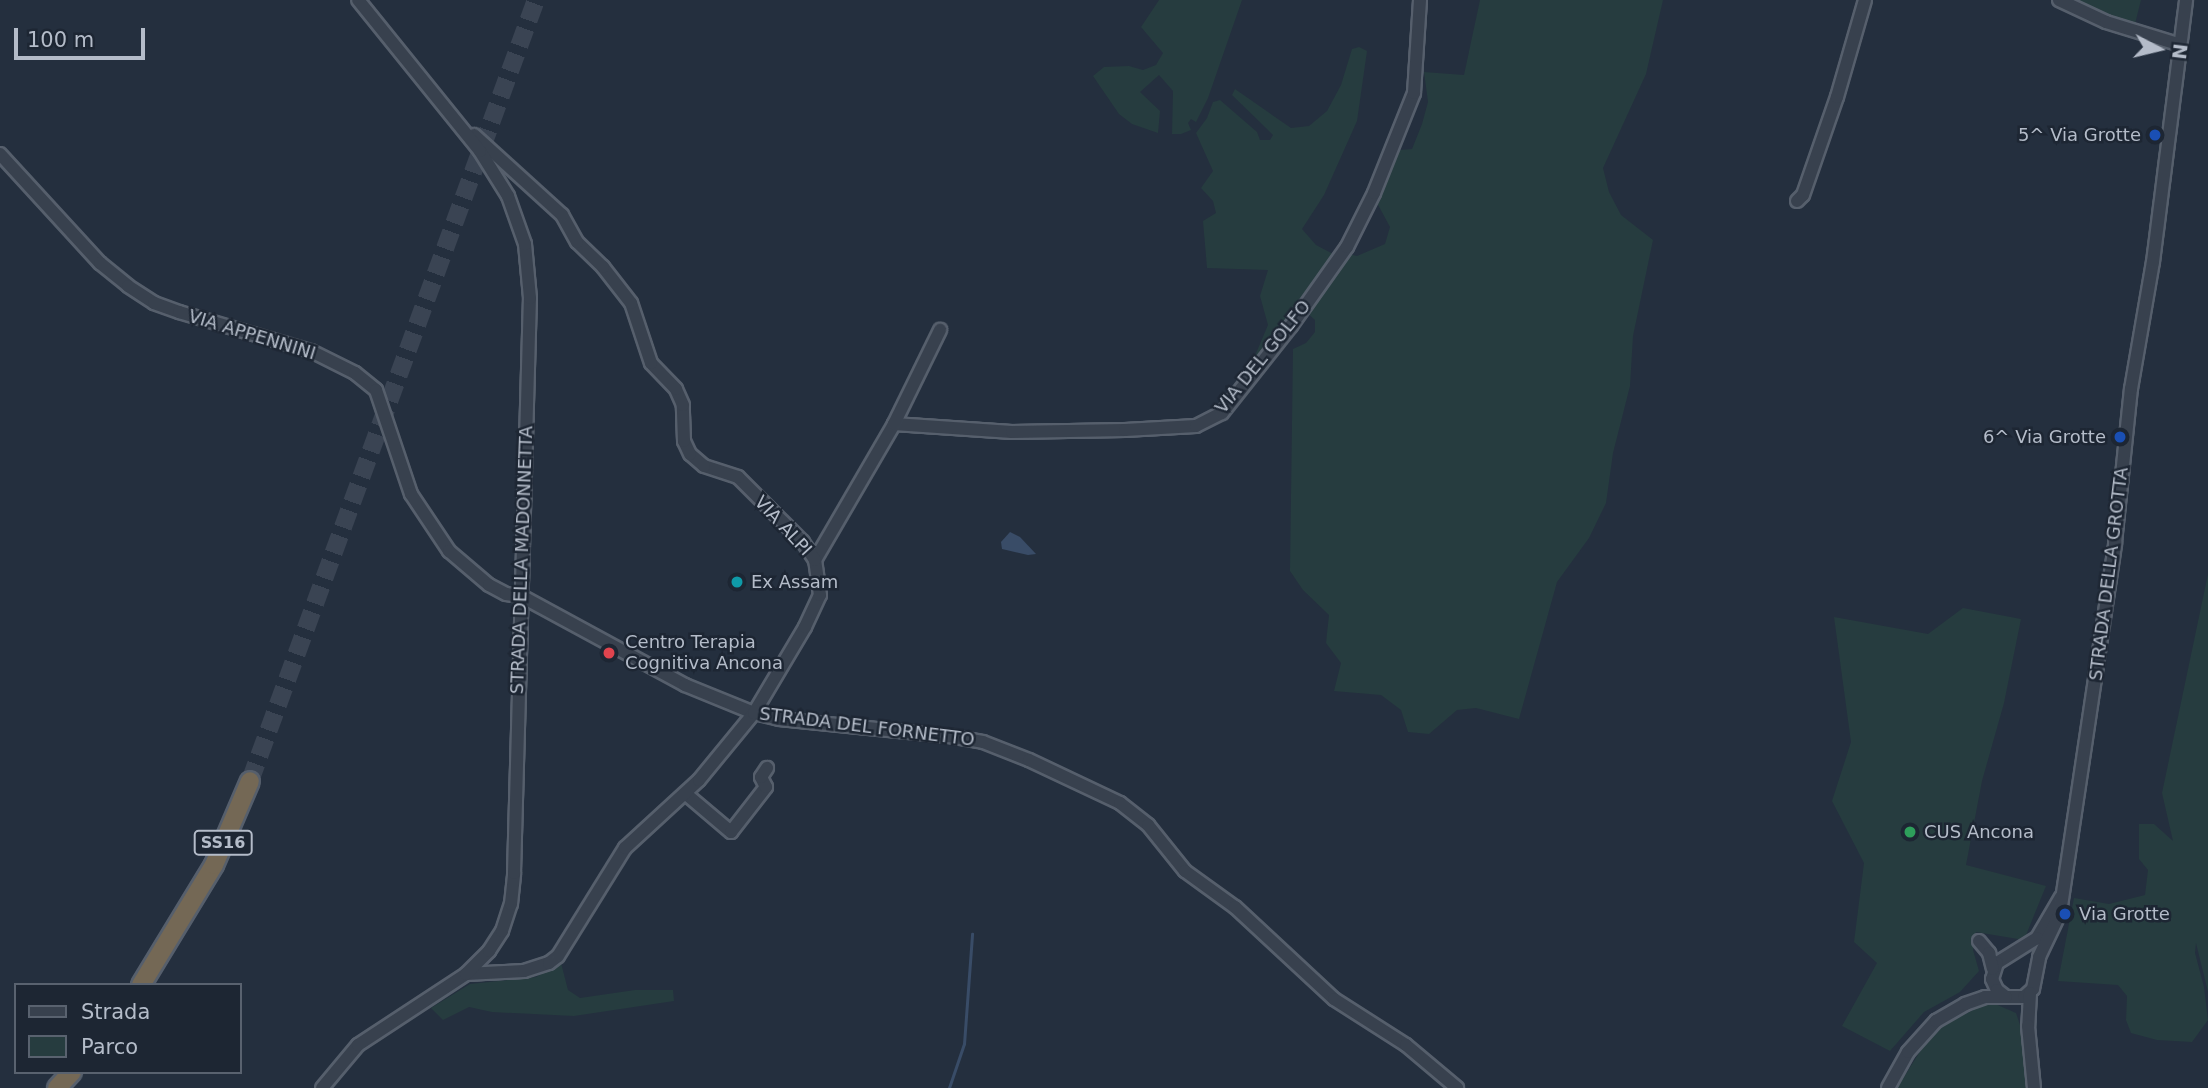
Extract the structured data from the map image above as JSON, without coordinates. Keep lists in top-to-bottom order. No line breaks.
{"streets":{"highway":["SS16"],"street":["VIA APPENNINI","VIA DEL GOLFO","VIA ALPI","STRADA DELLA MADONNETTA","STRADA DELLA GROTTA","STRADA DEL FORNETTO"]},"crossings":[["VIA APPENNINI","STRADA DELLA MADONNETTA"],["VIA APPENNINI","STRADA DEL FORNETTO"],["VIA ALPI","STRADA DELLA MADONNETTA"],["VIA ALPI","STRADA DEL FORNETTO"],["STRADA DELLA MADONNETTA","STRADA DEL FORNETTO"]],"places":["5^ Via Grotte","6^ Via Grotte","Ex Assam","Centro Terapia Cognitiva Ancona","CUS Ancona","Via Grotte"],"legend":["Strada","Parco"],"scale_bar":"100 m","north":"right"}
